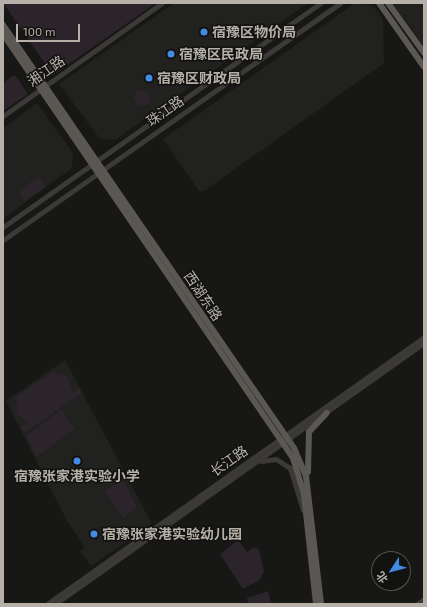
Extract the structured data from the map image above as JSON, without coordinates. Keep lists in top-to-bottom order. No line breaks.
{"streets":{"main road":["西湖东路"],"street":["湘江路","珠江路","长江路"]},"crossings":[["湘江路","西湖东路"],["珠江路","西湖东路"],["西湖东路","长江路"]],"places":["宿豫区物价局","宿豫区民政局","宿豫区财政局","宿豫张家港实验小学","宿豫张家港实验幼儿园"],"scale_bar":"100 m","north":"bottom left"}
